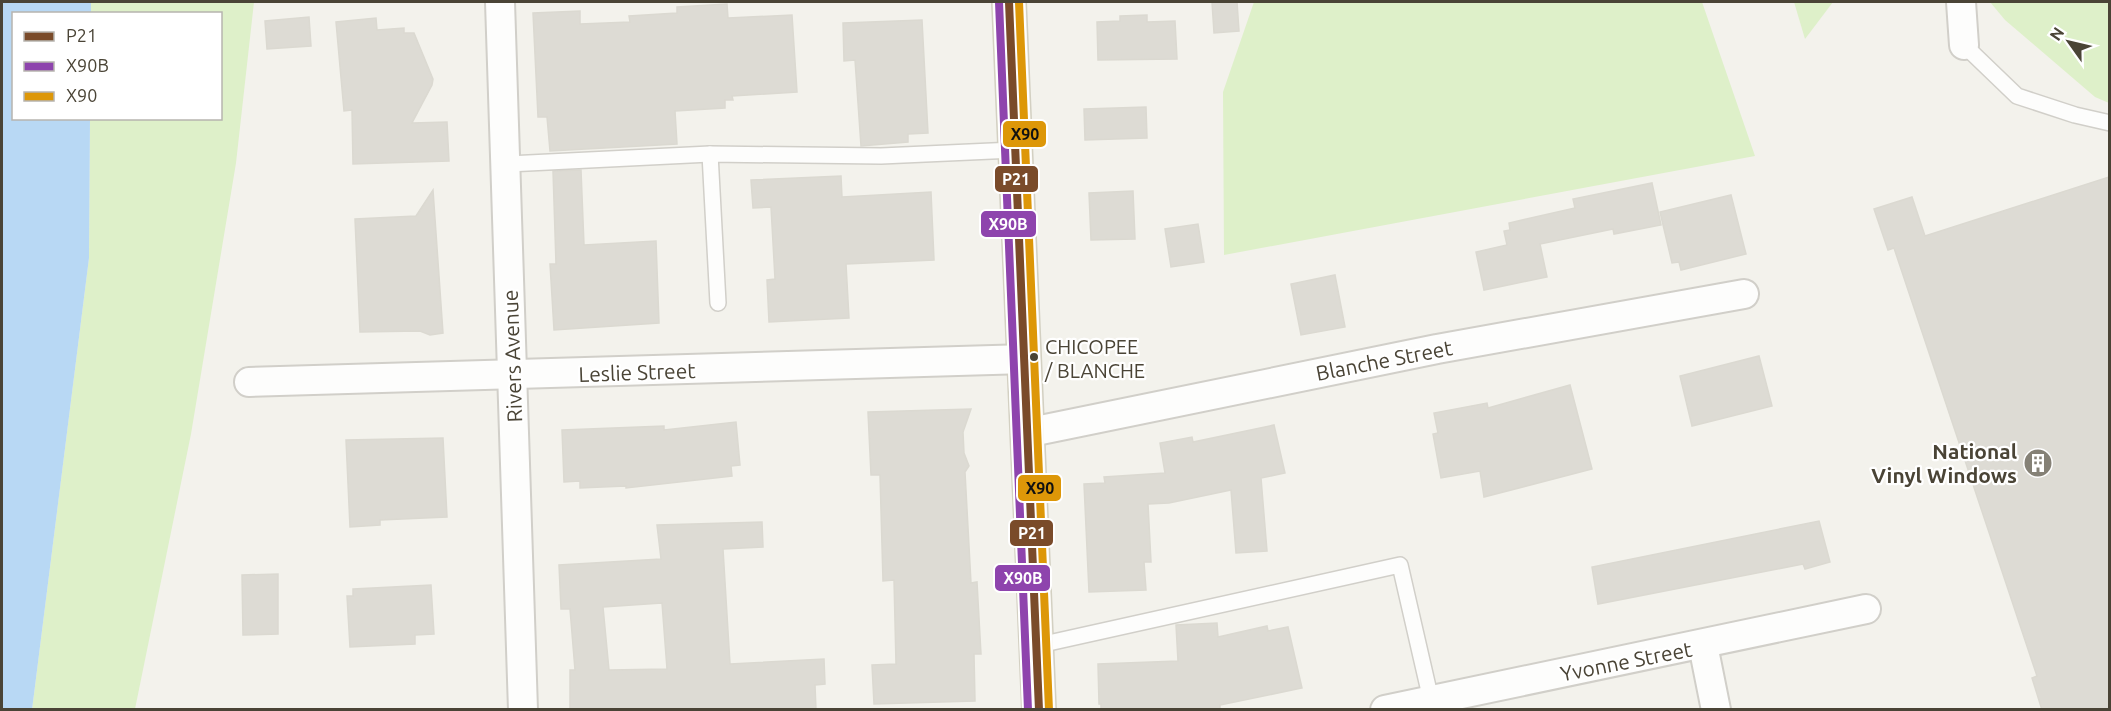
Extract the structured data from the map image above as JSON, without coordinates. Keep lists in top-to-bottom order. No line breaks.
{"streets":{"street":["Rivers Avenue","Blanche Street","Leslie Street","Yvonne Street"]},"crossings":[["Rivers Avenue","Leslie Street"]],"places":{"other":["CHICOPEE / BLANCHE"],"building":["National Vinyl Windows"]},"lines":["transit line P21","transit line X90B","transit line X90"],"legend":["P21","X90B","X90"],"north":"top left"}
